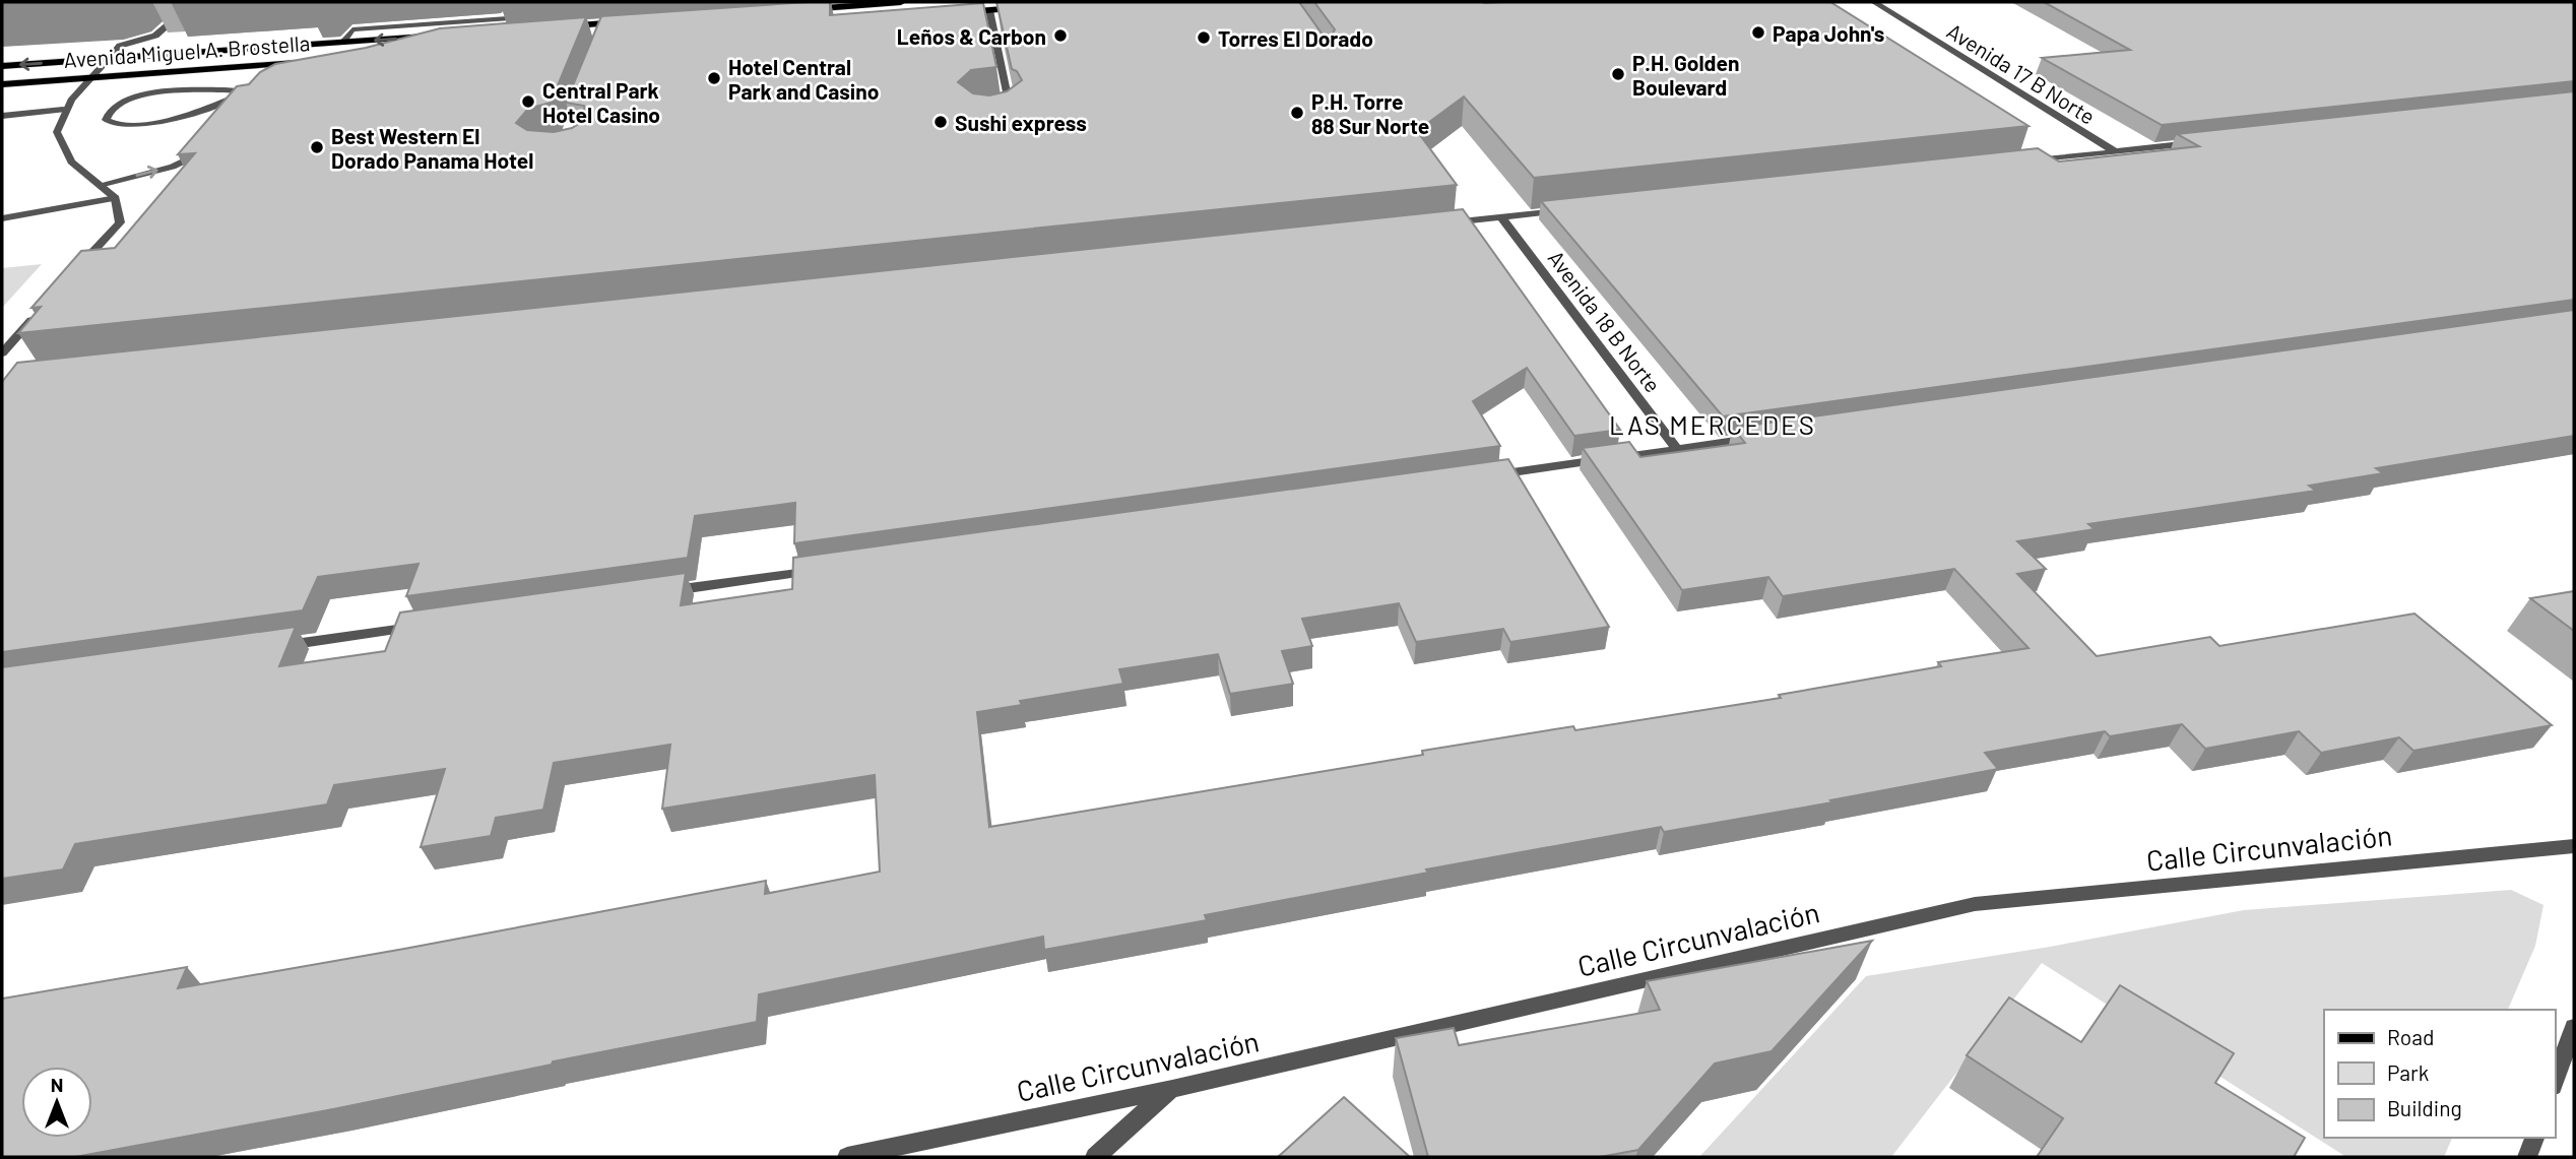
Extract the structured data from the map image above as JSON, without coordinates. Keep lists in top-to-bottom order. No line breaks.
{"streets":{"main road":["Avenida Miguel A. Brostella"],"street":["Avenida 17 B Norte","Avenida 18 B Norte","Calle Circunvalación"]},"districts":["LAS MERCEDES"],"places":["Papa John's","Leños & Carbon","Torres El Dorado","P.H. Golden Boulevard","Hotel Central Park and Casino","Central Park Hotel Casino","P.H. Torre 88 Sur Norte","Sushi express","Best Western El Dorado Panama Hotel"],"legend":["Road","Park","Building"],"north":"top"}
